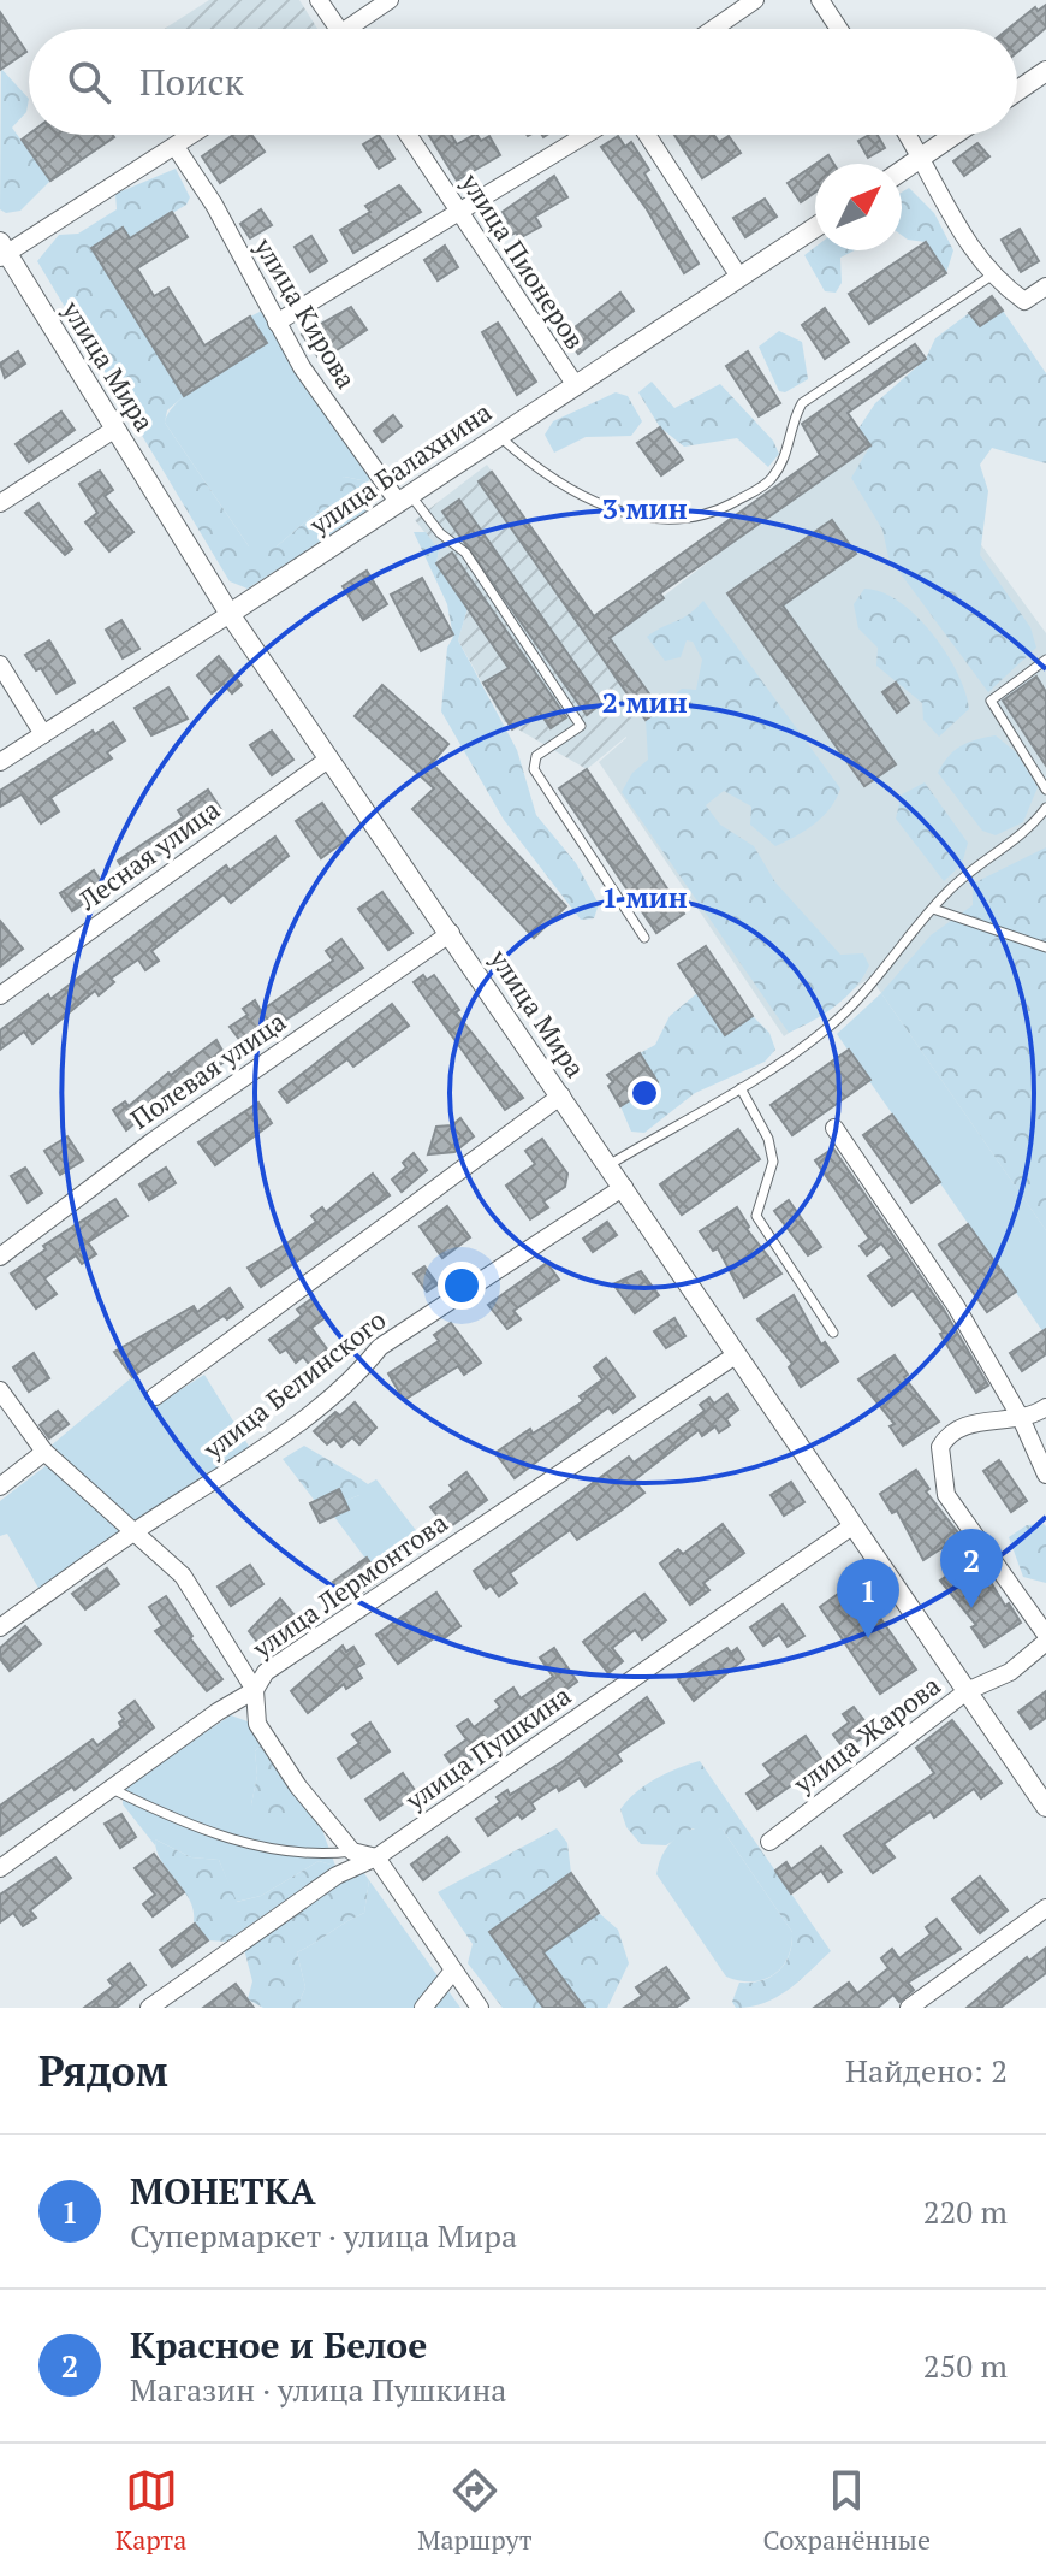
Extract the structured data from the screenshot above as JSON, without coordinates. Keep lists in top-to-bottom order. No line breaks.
{"streets":{"street":["улица Пионеров","улица Кирова","улица Мира","улица Балахнина","Лесная улица","Полевая улица","улица Белинского","улица Лермонтова","улица Жарова","улица Пушкина"]},"crossings":[["улица Пионеров","улица Балахнина"],["улица Кирова","улица Балахнина"],["улица Мира","улица Балахнина"],["улица Мира","Лесная улица"],["улица Мира","Полевая улица"],["улица Мира","улица Белинского"],["улица Мира","улица Лермонтова"],["улица Мира","улица Жарова"],["улица Мира","улица Пушкина"]],"north":"top right","page":{"search":"Поиск","pins":["2","1"],"heading":["Рядом","Найдено: 2"],"list":[{"mark":"1","name":"МОНЕТКА","note":"Супермаркет · улица Мира","value":"220 m"},{"mark":"2","name":"Красное и Белое","note":"Магазин · улица Пушкина","value":"250 m"}],"nav":["Карта","Маршрут","Сохранённые"]},"rings":["3 мин","2 мин","1 мин"]}
